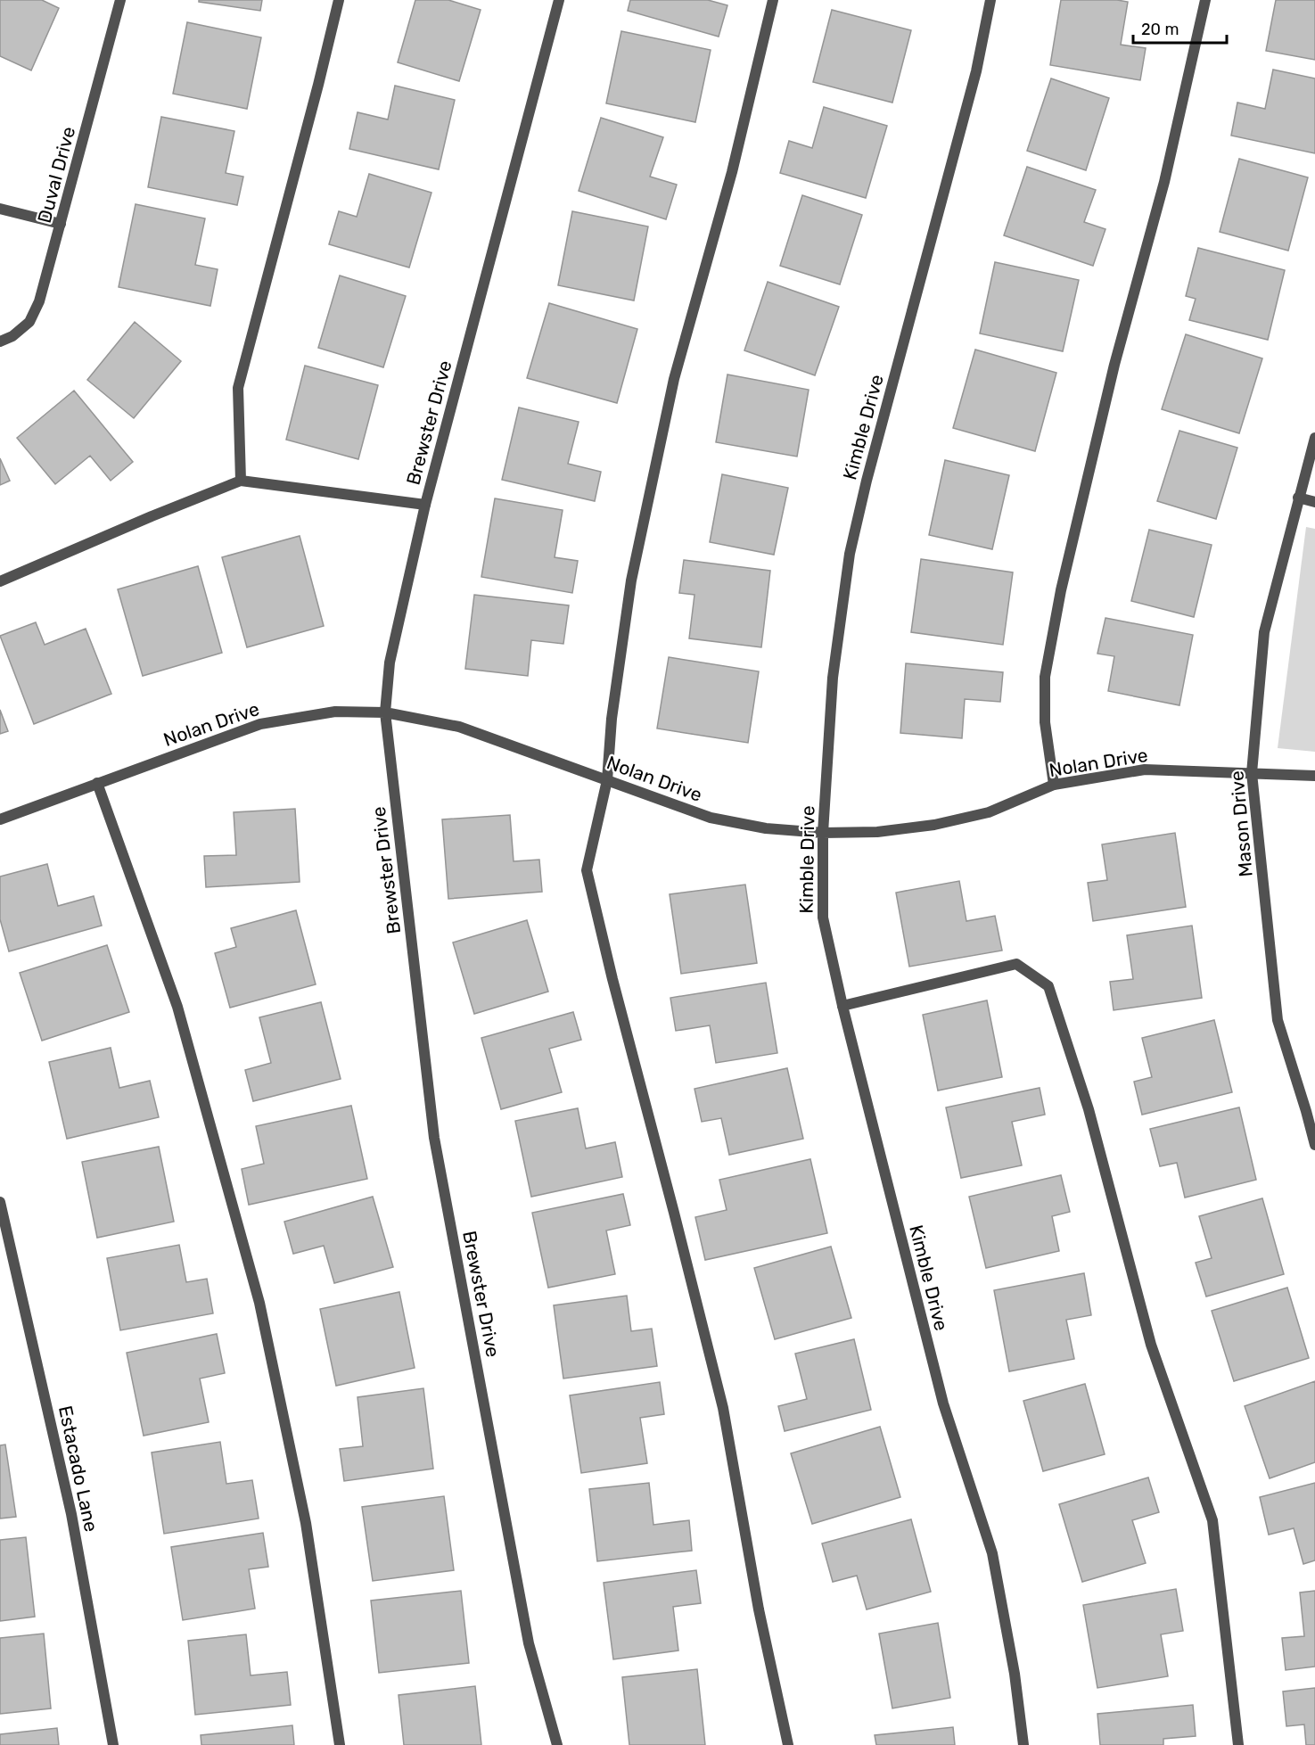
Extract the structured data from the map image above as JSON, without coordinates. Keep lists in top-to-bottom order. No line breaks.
{"streets":{"street":["Duval Drive","Brewster Drive","Kimble Drive","Nolan Drive","Mason Drive","Estacado Lane"]},"crossings":[["Brewster Drive","Nolan Drive"],["Kimble Drive","Nolan Drive"],["Nolan Drive","Mason Drive"]],"scale_bar":"20 m"}
